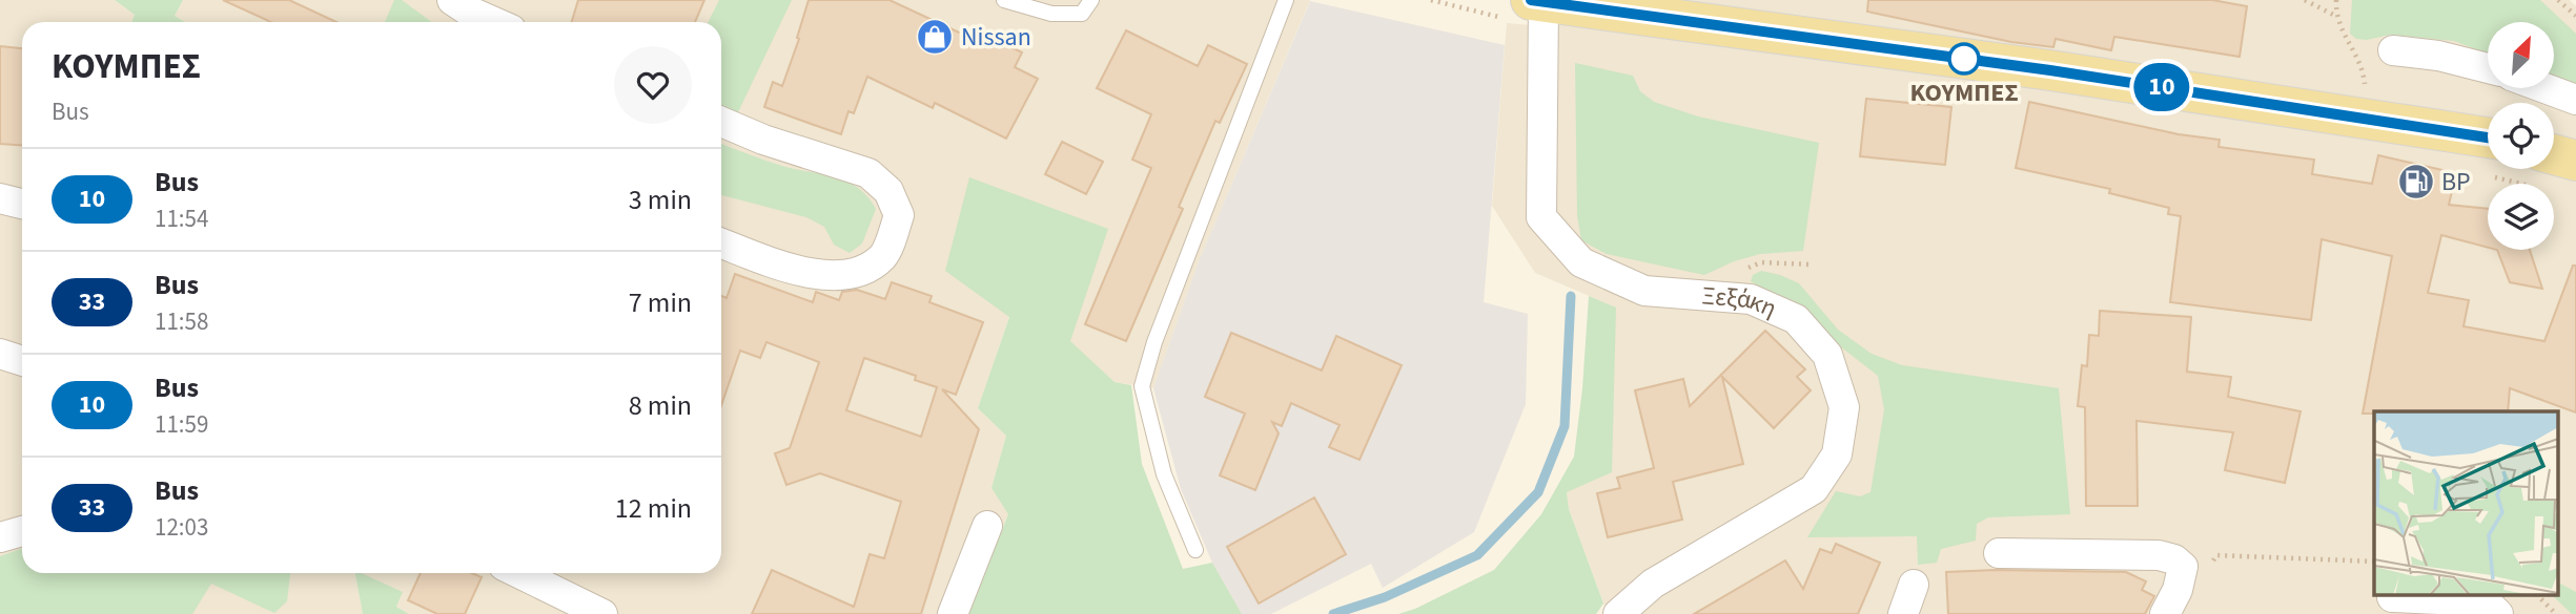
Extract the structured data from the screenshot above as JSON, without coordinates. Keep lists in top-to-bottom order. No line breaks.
{"streets":{"street":["Ξεξάκη"]},"places":{"shop":["Nissan"],"other":["ΚΟΥΜΠΕΣ"],"fuel station":["BP"]},"lines":["bus line 10"],"north":"top right","page":{"on_map":"10","heading":["ΚΟΥΜΠΕΣ","Bus"],"list":[{"mark":"10","name":"Bus","note":"11:54","value":"3 min"},{"mark":"33","name":"Bus","note":"11:58","value":"7 min"},{"mark":"10","name":"Bus","note":"11:59","value":"8 min"},{"mark":"33","name":"Bus","note":"12:03","value":"12 min"}]}}
